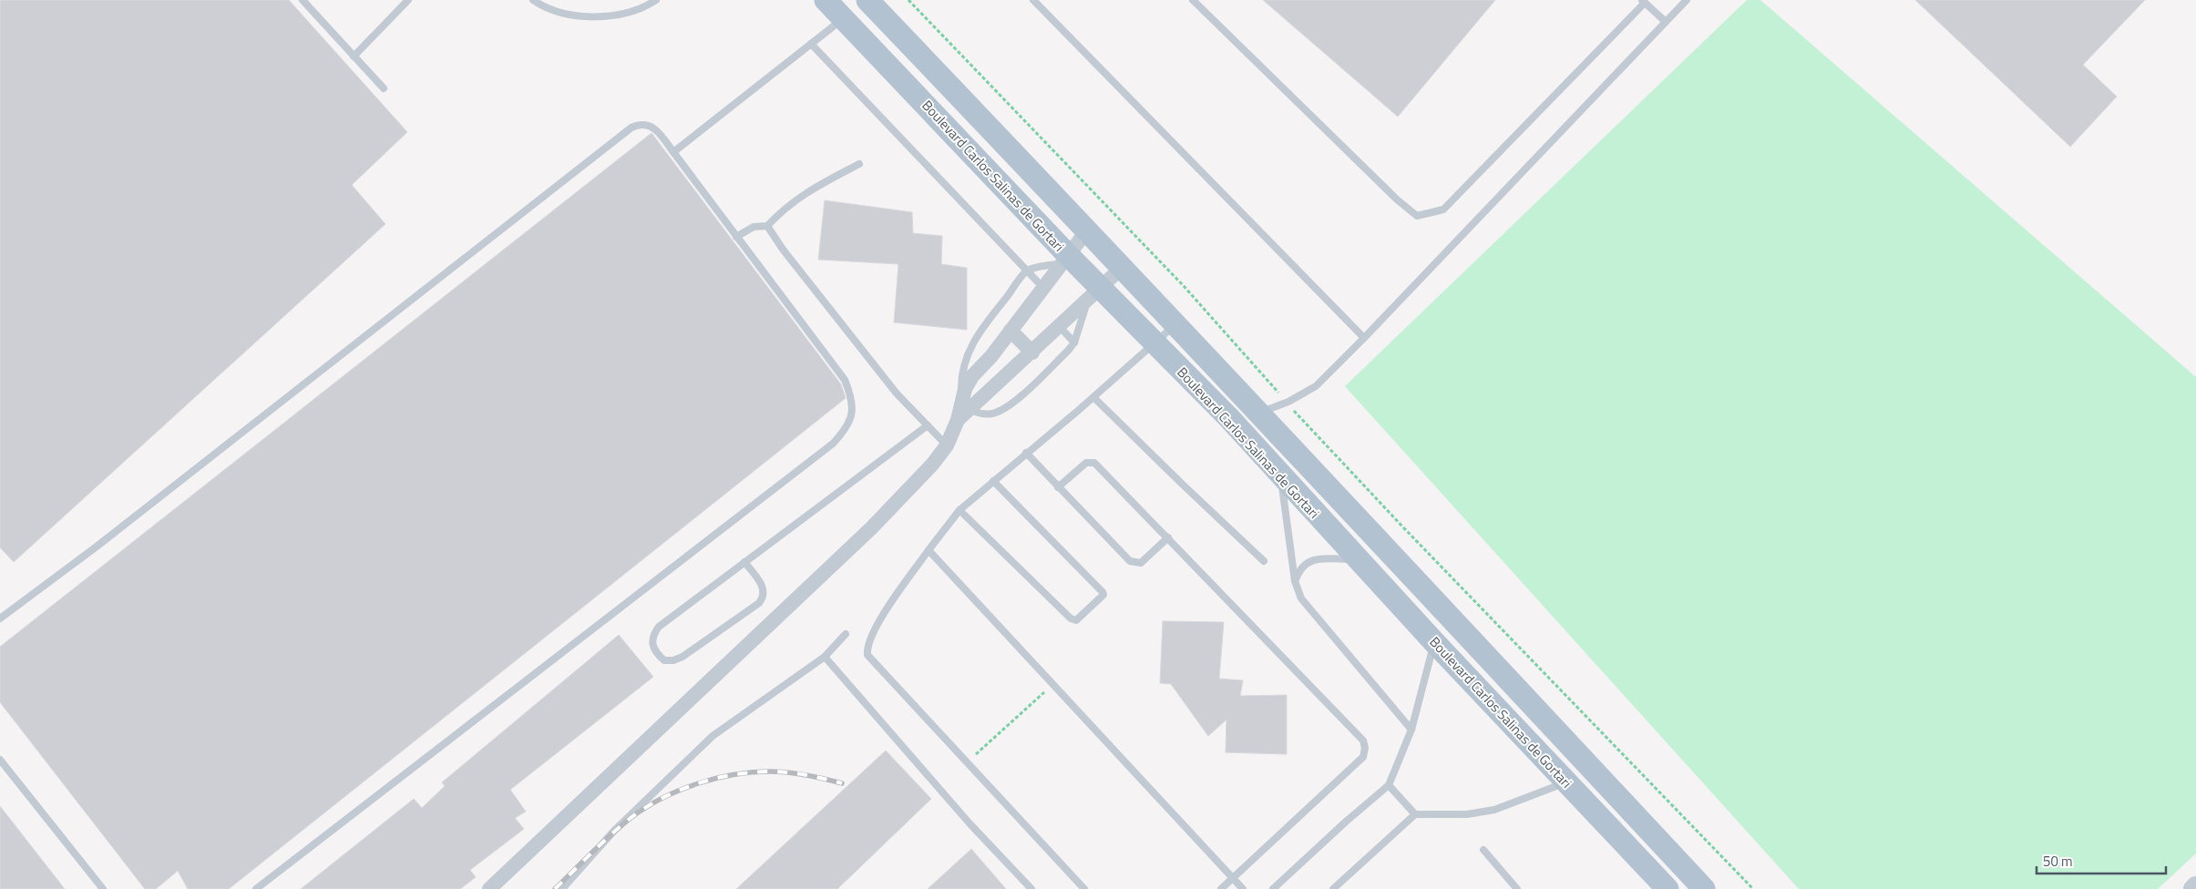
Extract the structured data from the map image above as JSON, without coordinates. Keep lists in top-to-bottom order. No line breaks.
{"streets":{"main road":["Boulevard Carlos Salinas de Gortari"]},"scale_bar":"50 m"}
